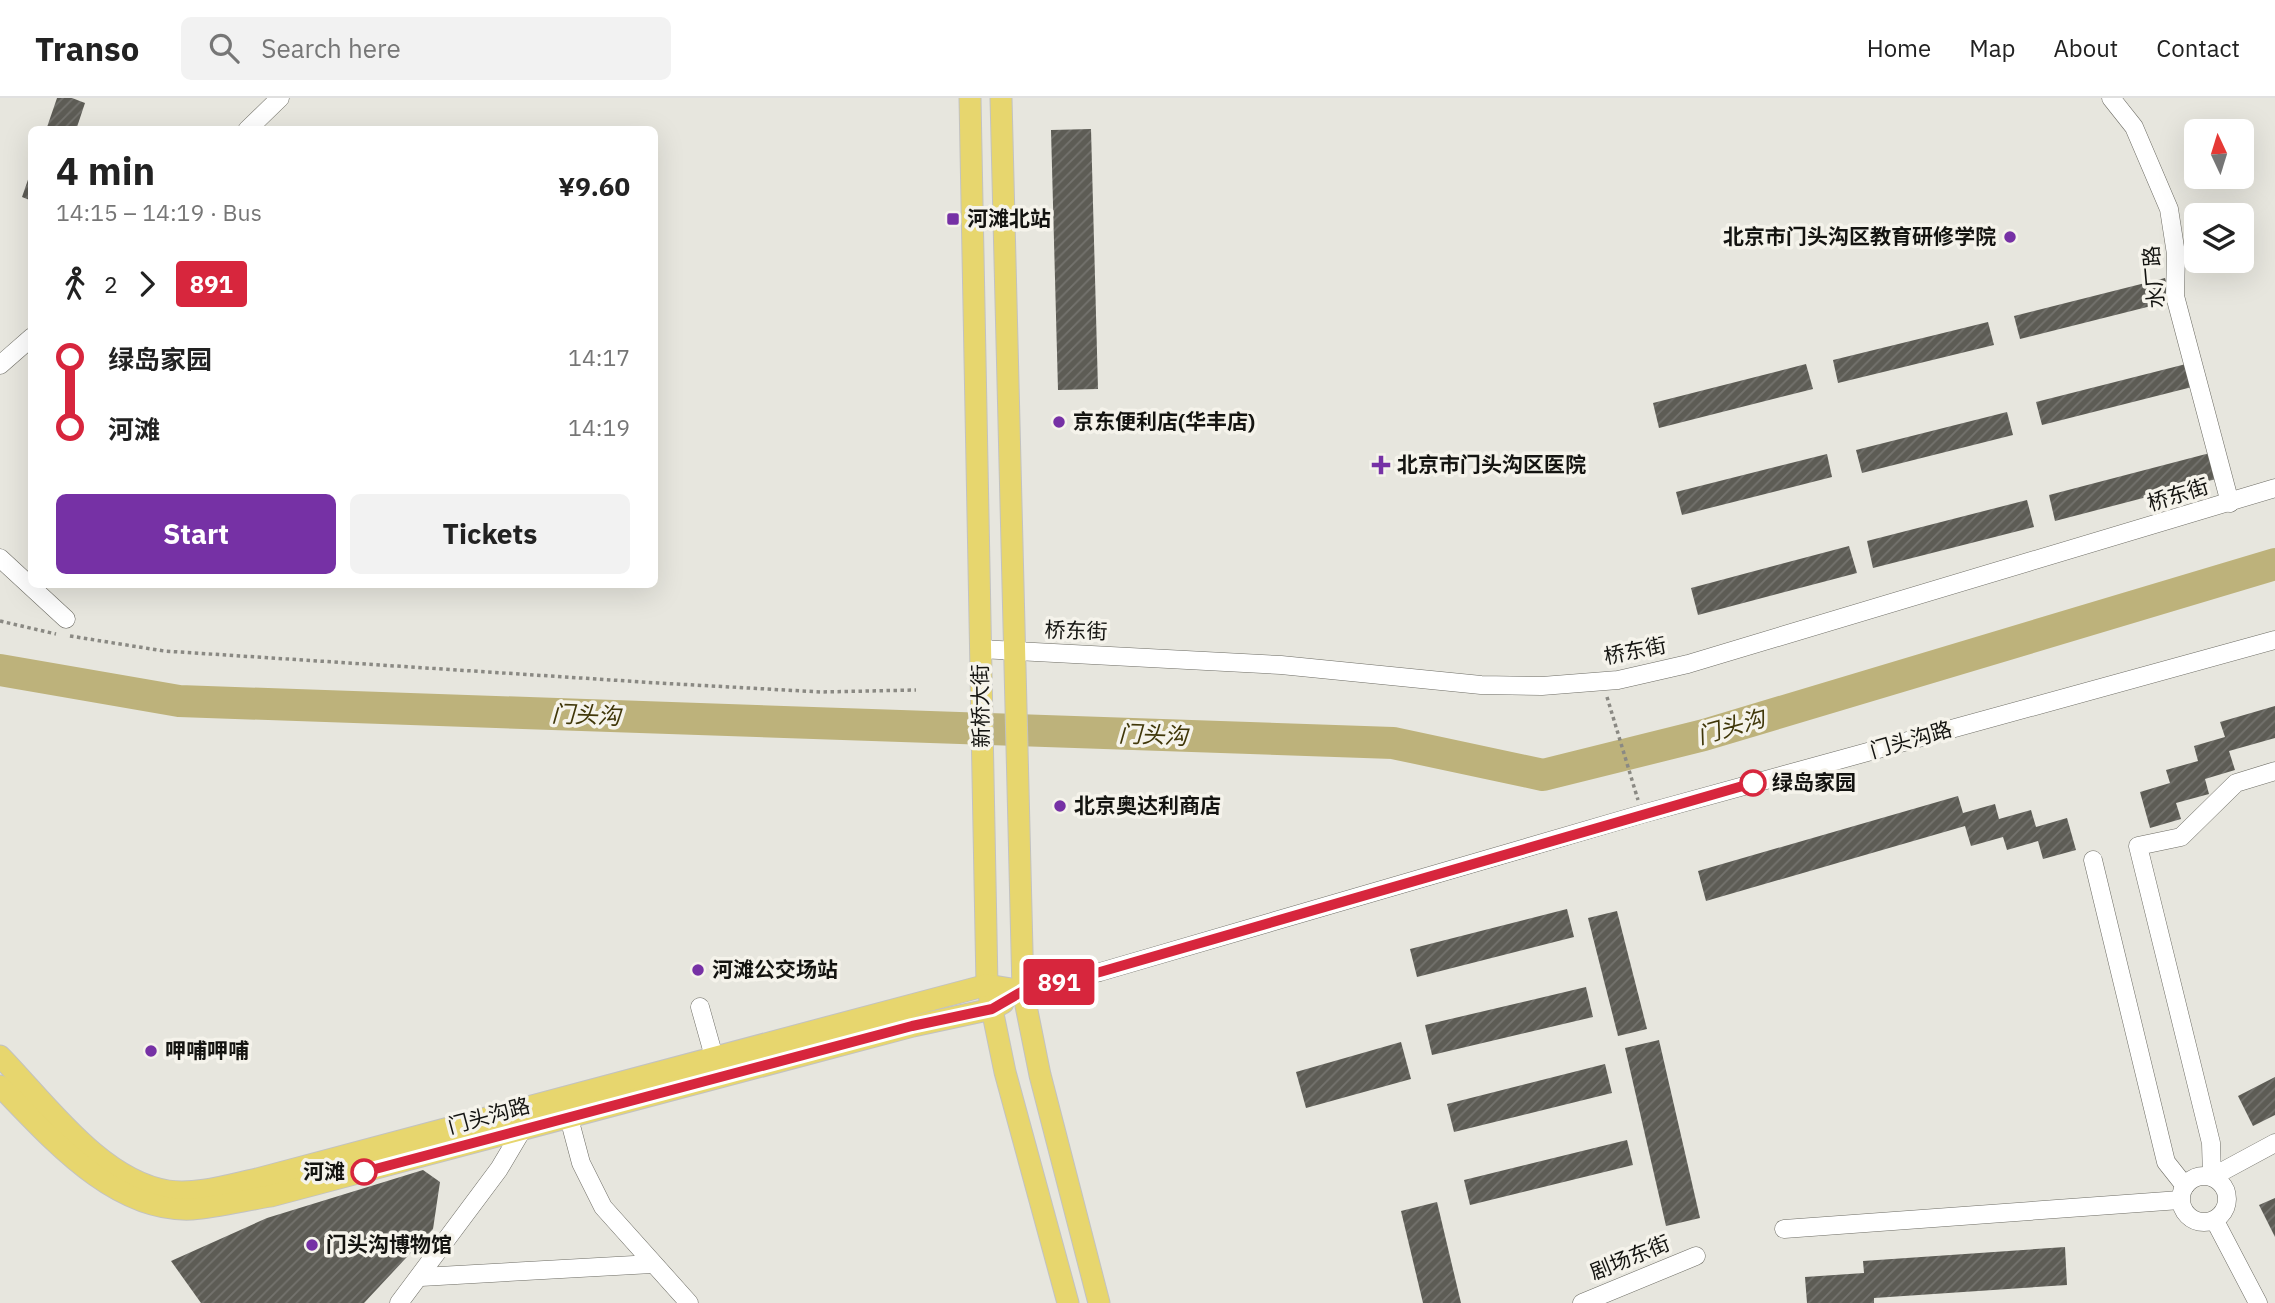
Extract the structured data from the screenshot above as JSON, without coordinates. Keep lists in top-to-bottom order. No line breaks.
{"streets":{"main road":["新桥大街","门头沟路"],"street":["水厂路","桥东街","剧场东街"]},"crossings":[["水厂路","桥东街"],["桥东街","新桥大街"],["新桥大街","门头沟路"]],"water":["门头沟"],"places":{"transit":["河滩北站"],"other":["北京市门头沟区教育研修学院","京东便利店(华丰店)","绿岛家园","北京奥达利商店","河滩公交场站","呷哺呷哺","河滩","门头沟博物馆"],"health":["北京市门头沟区医院"]},"lines":["bus line 891"],"north":"top","page":{"header":"Transo","search":"Search here","nav":["Home","Map","About","Contact"],"on_map":"891","heading":["4 min","14:15 – 14:19 · Bus","¥9.60"],"legs":["2","891"],"list":[{"name":"绿岛家园","value":"14:17"},{"name":"河滩","value":"14:19"}],"buttons":["Start","Tickets"]}}
